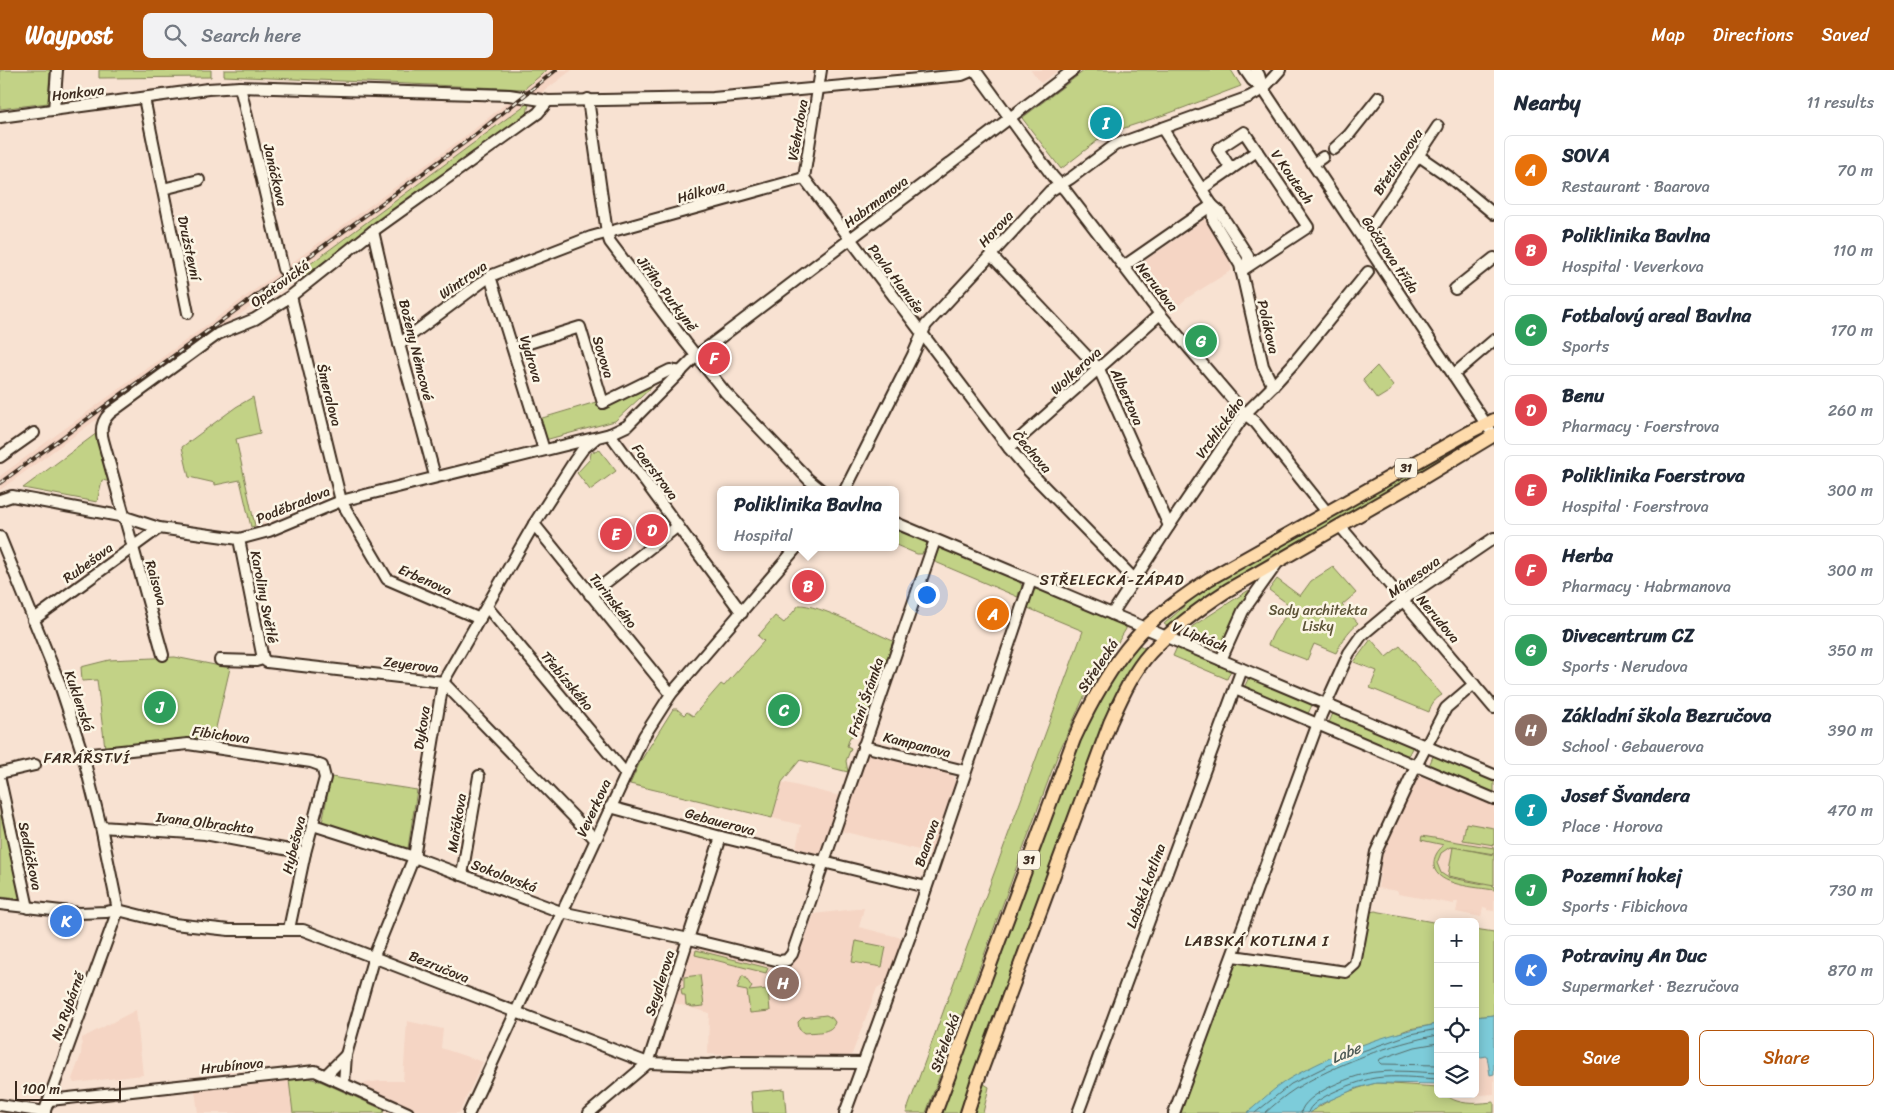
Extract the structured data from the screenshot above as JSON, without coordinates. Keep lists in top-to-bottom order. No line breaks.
{"streets":{"main road":["31","Střelecká"],"street":["Honkova","Všehrdova","Břetislavova","Janáčkova","V Koutech","Hálkova","Habrmanova","Horova","Družstevní","Gočárova třída","Pavla Hanuše","Wintrova","Opatovická","Nerudova","Jiřího Purkyně","Polákova","Boženy Němcové","Sovova","Vydrova","Wolkerova","Šmeralova","Albertova","Vrchlického","Čechova","Foerstrova","Poděbradova","Rubešova","Mánesova","Erbenova","Raisova","Karoliny Světlé","Turinského","V Lipkách","Zeyerova","Třebízského","Fráni Šrámka","Kuklenská","Dykova","Fibichova","Kampanova","Veverkova","Gebauerova","Ivana Olbrachta","Mařákova","Baarova","Hybešova","Sedláčkova","Sokolovská","Labská kotlina","Bezručova","Seydlerova","Na Rybárně","Hrubínova"]},"crossings":[["Honkova","Všehrdova"],["Honkova","Janáčkova"],["Honkova","Družstevní"],["Honkova","Opatovická"],["Honkova","Nerudova"],["Honkova","Jiřího Purkyně"],["Všehrdova","Hálkova"],["Všehrdova","Habrmanova"],["Všehrdova","Pavla Hanuše"],["Břetislavova","Gočárova třída"],["V Koutech","Polákova"],["Hálkova","Wintrova"],["Hálkova","Jiřího Purkyně"],["Habrmanova","Pavla Hanuše"],["Habrmanova","Nerudova"],["Habrmanova","Jiřího Purkyně"],["Habrmanova","Sovova"],["Habrmanova","Poděbradova"],["Horova","Gočárova třída"],["Horova","Pavla Hanuše"],["Horova","Nerudova"],["Horova","Albertova"],["Horova","Čechova"],["Gočárova třída","31"],["Gočárova třída","Střelecká"],["Pavla Hanuše","Čechova"],["Wintrova","Jiřího Purkyně"],["Wintrova","Boženy Němcové"],["Wintrova","Vydrova"],["Opatovická","Boženy Němcové"],["Opatovická","Šmeralova"],["Opatovická","Poděbradova"],["Opatovická","Raisova"],["Nerudova","Wolkerova"],["Nerudova","Vrchlického"],["Nerudova","31"],["Nerudova","Mánesova"],["Nerudova","Střelecká"],["Polákova","Vrchlického"],["Boženy Němcové","Poděbradova"],["Sovova","Vydrova"],["Sovova","Poděbradova"],["Vydrova","Poděbradova"],["Wolkerova","Albertova"],["Wolkerova","Čechova"],["Šmeralova","Poděbradova"],["Šmeralova","Erbenova"],["Albertova","Vrchlického"],["Vrchlického","Čechova"],["Vrchlického","V Lipkách"],["31","V Lipkách"],["31","Střelecká"],["Foerstrova","Poděbradova"],["Foerstrova","Veverkova"],["Poděbradova","Rubešova"],["Poděbradova","Erbenova"],["Poděbradova","Raisova"],["Poděbradova","Karoliny Světlé"],["Poděbradova","Dykova"],["Rubešova","Raisova"],["Rubešova","Kuklenská"],["Mánesova","V Lipkách"],["Erbenova","Dykova"],["Karoliny Světlé","Zeyerova"],["Turinského","Dykova"],["Turinského","Veverkova"],["V Lipkách","Střelecká"],["V Lipkách","Fráni Šrámka"],["V Lipkách","Baarova"],["V Lipkách","Labská kotlina"],["Zeyerova","Dykova"],["Zeyerova","Veverkova"],["Třebízského","Dykova"],["Třebízského","Veverkova"],["Fráni Šrámka","Kampanova"],["Fráni Šrámka","Gebauerova"],["Kuklenská","Fibichova"],["Kuklenská","Ivana Olbrachta"],["Kuklenská","Bezručova"],["Kuklenská","Na Rybárně"],["Dykova","Sokolovská"],["Dykova","Bezručova"],["Dykova","Hrubínova"],["Fibichova","Hybešova"],["Kampanova","Baarova"],["Veverkova","Gebauerova"],["Veverkova","Sokolovská"],["Veverkova","Bezručova"],["Gebauerova","Baarova"],["Gebauerova","Seydlerova"],["Ivana Olbrachta","Hybešova"],["Mařákova","Sokolovská"],["Baarova","Bezručova"],["Hybešova","Sokolovská"],["Hybešova","Bezručova"],["Sedláčkova","Bezručova"],["Sokolovská","Seydlerova"],["Bezručova","Seydlerova"],["Bezručova","Na Rybárně"],["Na Rybárně","Hrubínova"]],"districts":["STŘELECKÁ-ZÁPAD","FARÁŘSTVÍ","LABSKÁ KOTLINA I"],"water":["Labe"],"parks":["Sady architekta Lisky"],"scale_bar":"100 m","page":{"header":"Waypost","search":"Search here","nav":["Map","Directions","Saved"],"heading":["Nearby","11 results"],"pins":["I","G","F","D","E","B","A","J","C","K","H"],"list":[{"mark":"A","name":"SOVA","note":"Restaurant · Baarova","value":"70 m"},{"mark":"B","name":"Poliklinika Bavlna","note":"Hospital · Veverkova","value":"110 m"},{"mark":"C","name":"Fotbalový areal Bavlna","note":"Sports","value":"170 m"},{"mark":"D","name":"Benu","note":"Pharmacy · Foerstrova","value":"260 m"},{"mark":"E","name":"Poliklinika Foerstrova","note":"Hospital · Foerstrova","value":"300 m"},{"mark":"F","name":"Herba","note":"Pharmacy · Habrmanova","value":"300 m"},{"mark":"G","name":"Divecentrum CZ","note":"Sports · Nerudova","value":"350 m"},{"mark":"H","name":"Základní škola Bezručova","note":"School · Gebauerova","value":"390 m"},{"mark":"I","name":"Josef Švandera","note":"Place · Horova","value":"470 m"},{"mark":"J","name":"Pozemní hokej","note":"Sports · Fibichova","value":"730 m"},{"mark":"K","name":"Potraviny An Duc","note":"Supermarket · Bezručova","value":"870 m"}],"popup":["Poliklinika Bavlna","Hospital"],"map_buttons":["+","−"],"buttons":["Save","Share"],"scale":"100 m"}}
